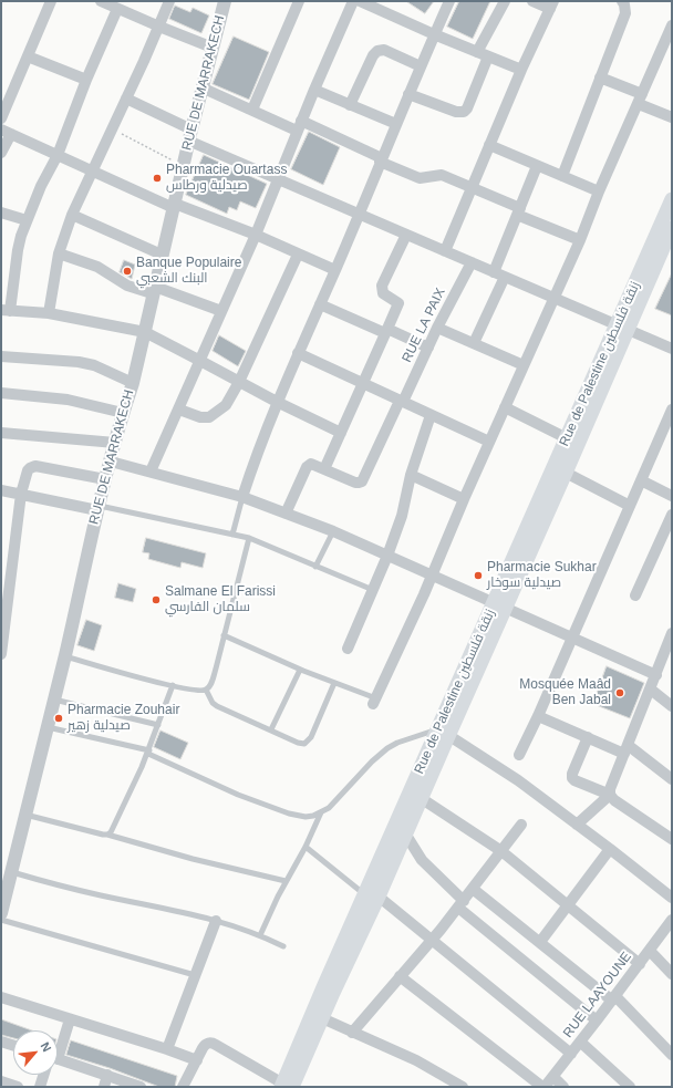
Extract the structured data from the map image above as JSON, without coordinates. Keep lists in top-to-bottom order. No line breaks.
{"streets":{"main road":["Rue de Palestine زنقة فلسطين"],"street":["RUE DE MARRAKECH","RUE LA PAIX","RUE LAAYOUNE"]},"places":["Pharmacie Ouartass صيدلية ورطاس","Banque Populaire البنك الشعبي","Pharmacie Sukhar صيدلية سوخار","Salmane El Farissi سلمان الفارسي","Mosquée Maâd Ben Jabal","Pharmacie Zouhair صيدلية زهير"],"north":"top right"}
